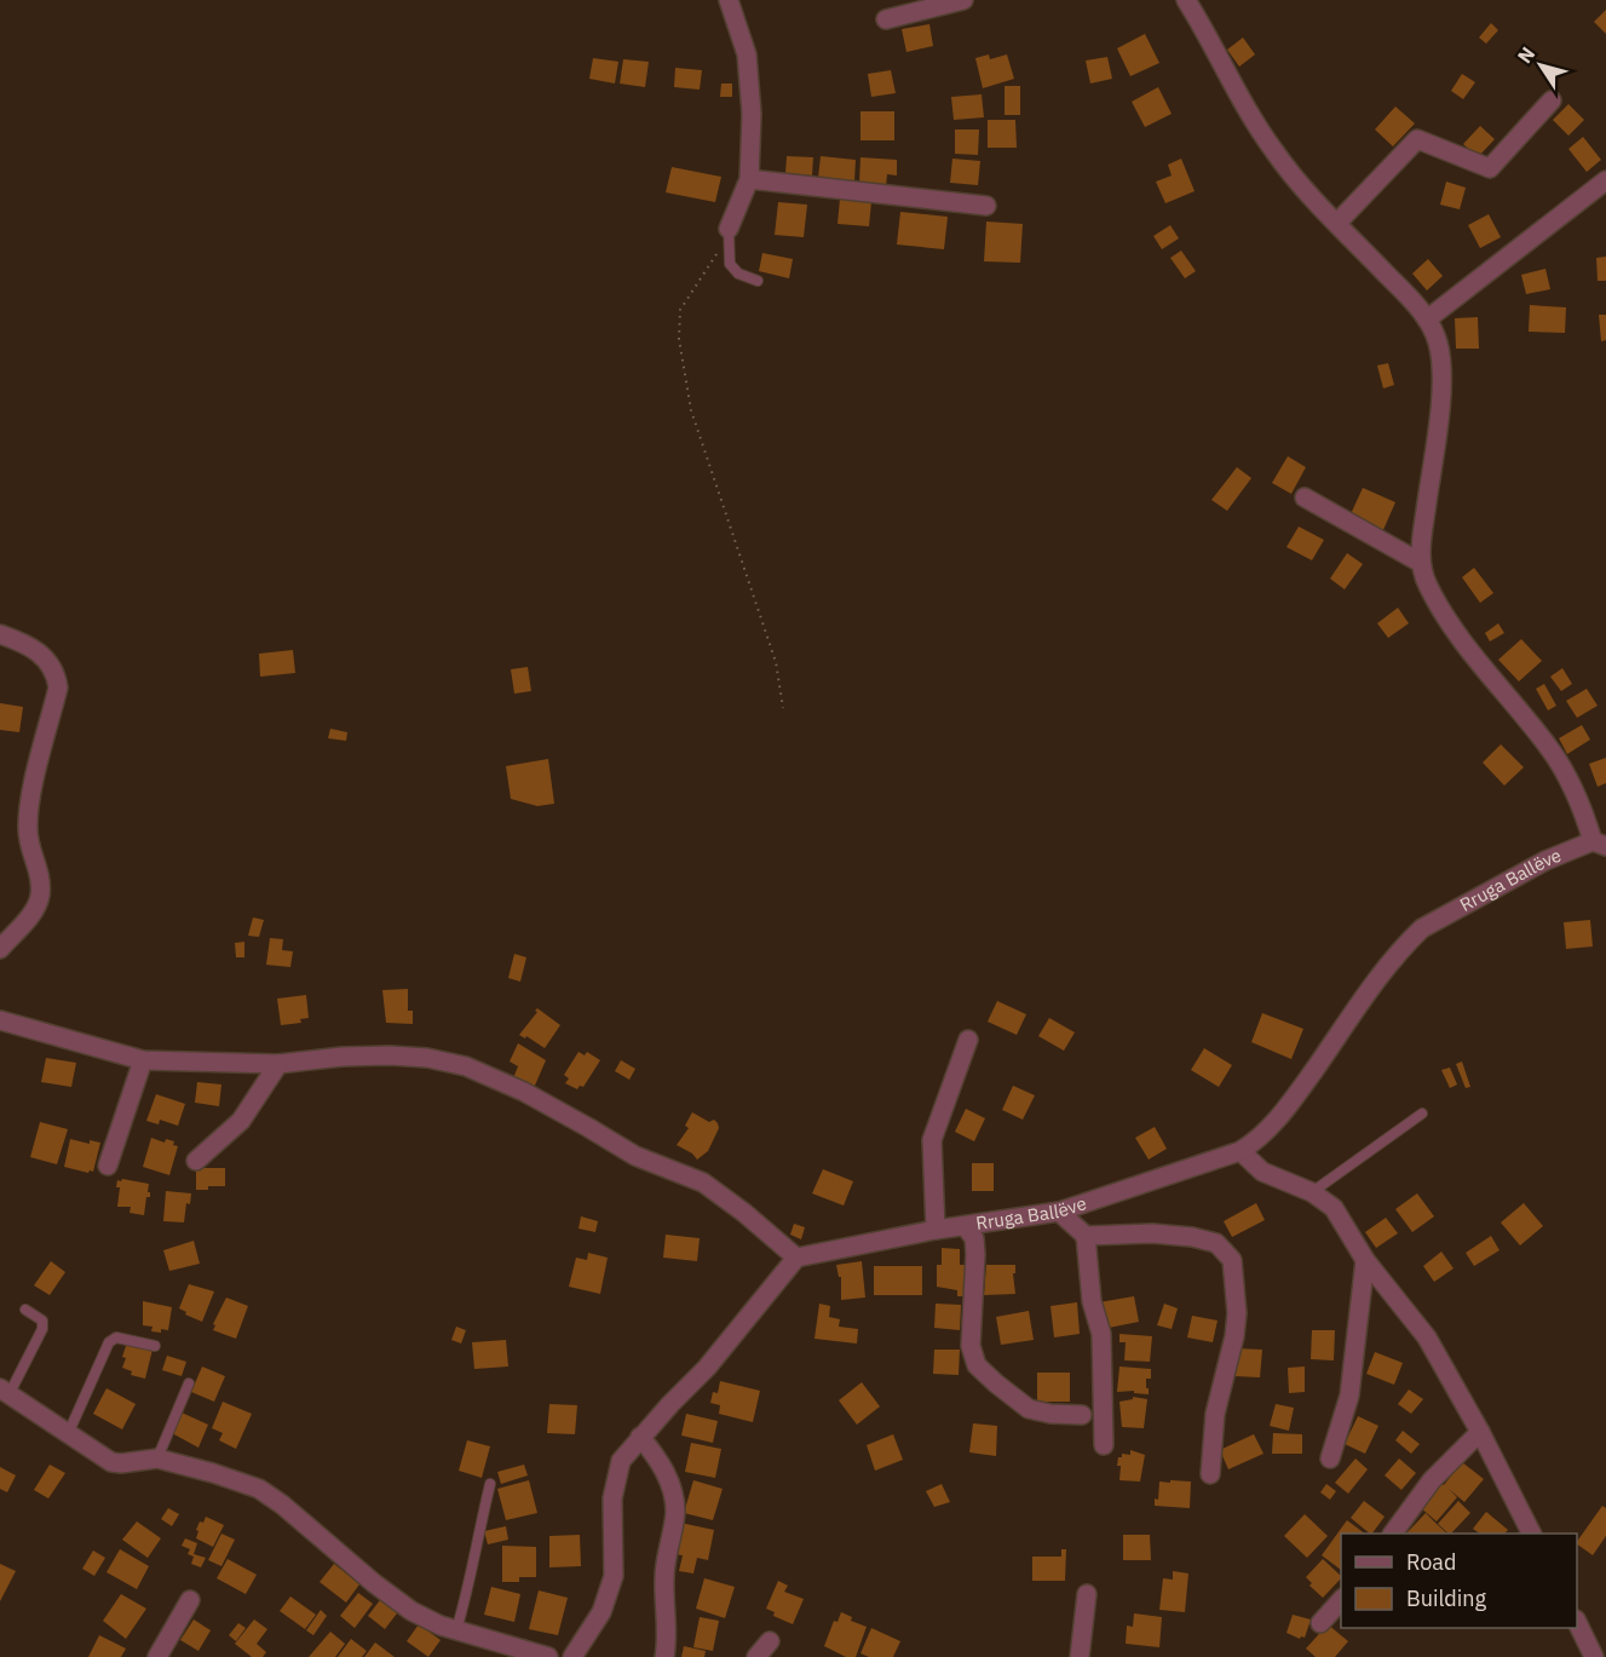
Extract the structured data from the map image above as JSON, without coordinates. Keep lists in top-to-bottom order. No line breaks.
{"streets":{"street":["Rruga Ballëve"]},"legend":["Road","Building"],"north":"top left"}
